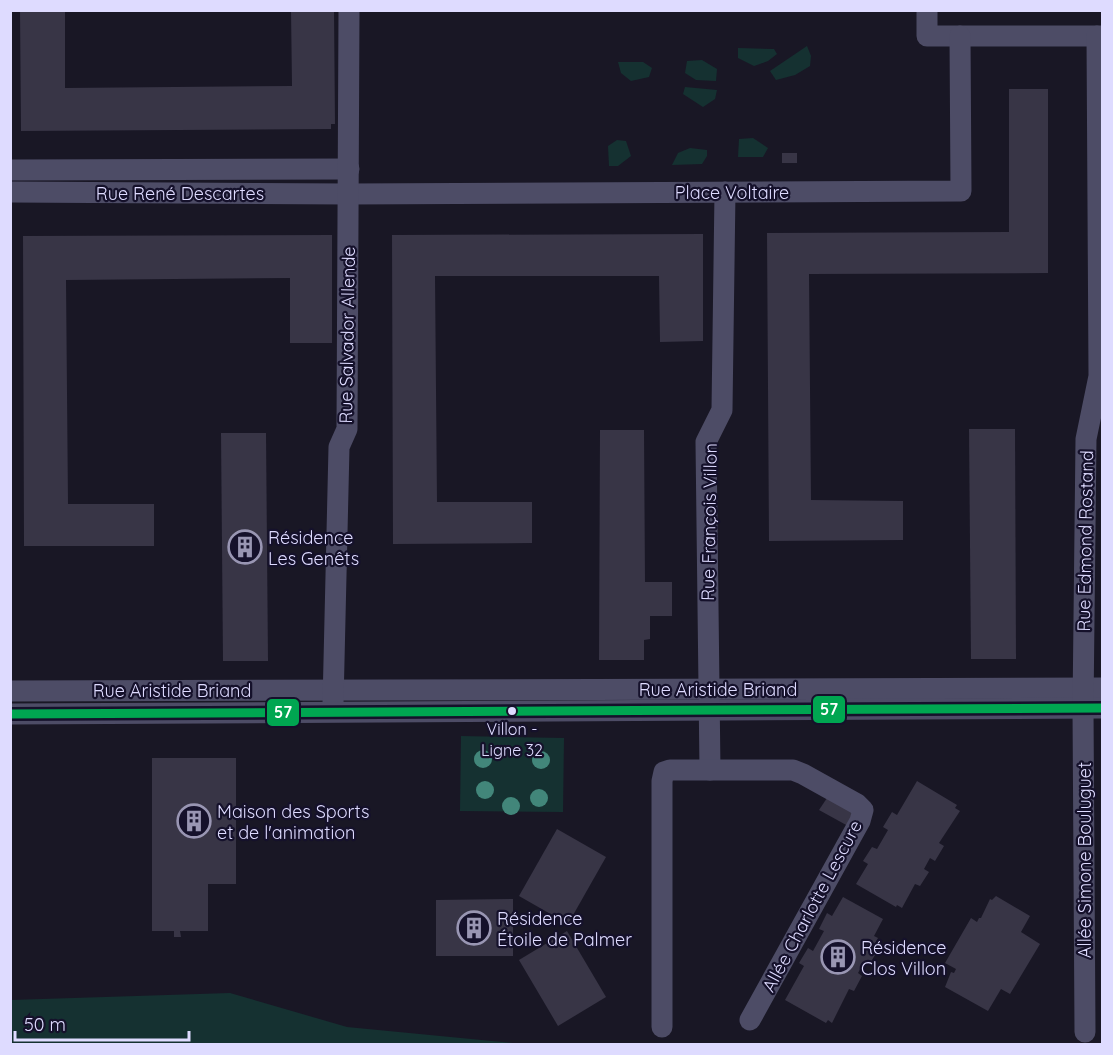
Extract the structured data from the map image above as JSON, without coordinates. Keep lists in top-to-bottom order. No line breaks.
{"streets":{"street":["Place Voltaire","Rue René Descartes","Rue Salvador Allende","Rue François Villon","Rue Edmond Rostand","Rue Aristide Briand","Allée Simone Bouluguet","Allée Charlotte Lescure"]},"crossings":[["Place Voltaire","Rue René Descartes"],["Place Voltaire","Rue Salvador Allende"],["Place Voltaire","Rue François Villon"],["Rue René Descartes","Rue Salvador Allende"],["Rue Salvador Allende","Rue Aristide Briand"],["Rue François Villon","Rue Aristide Briand"],["Rue Edmond Rostand","Rue Aristide Briand"],["Rue Edmond Rostand","Allée Simone Bouluguet"],["Rue Aristide Briand","Allée Simone Bouluguet"]],"places":{"building":["Résidence Les Genêts","Maison des Sports et de l'animation","Résidence Étoile de Palmer","Résidence Clos Villon"],"other":["Villon - Ligne 32"]},"lines":["transit line 57"],"scale_bar":"50 m"}
